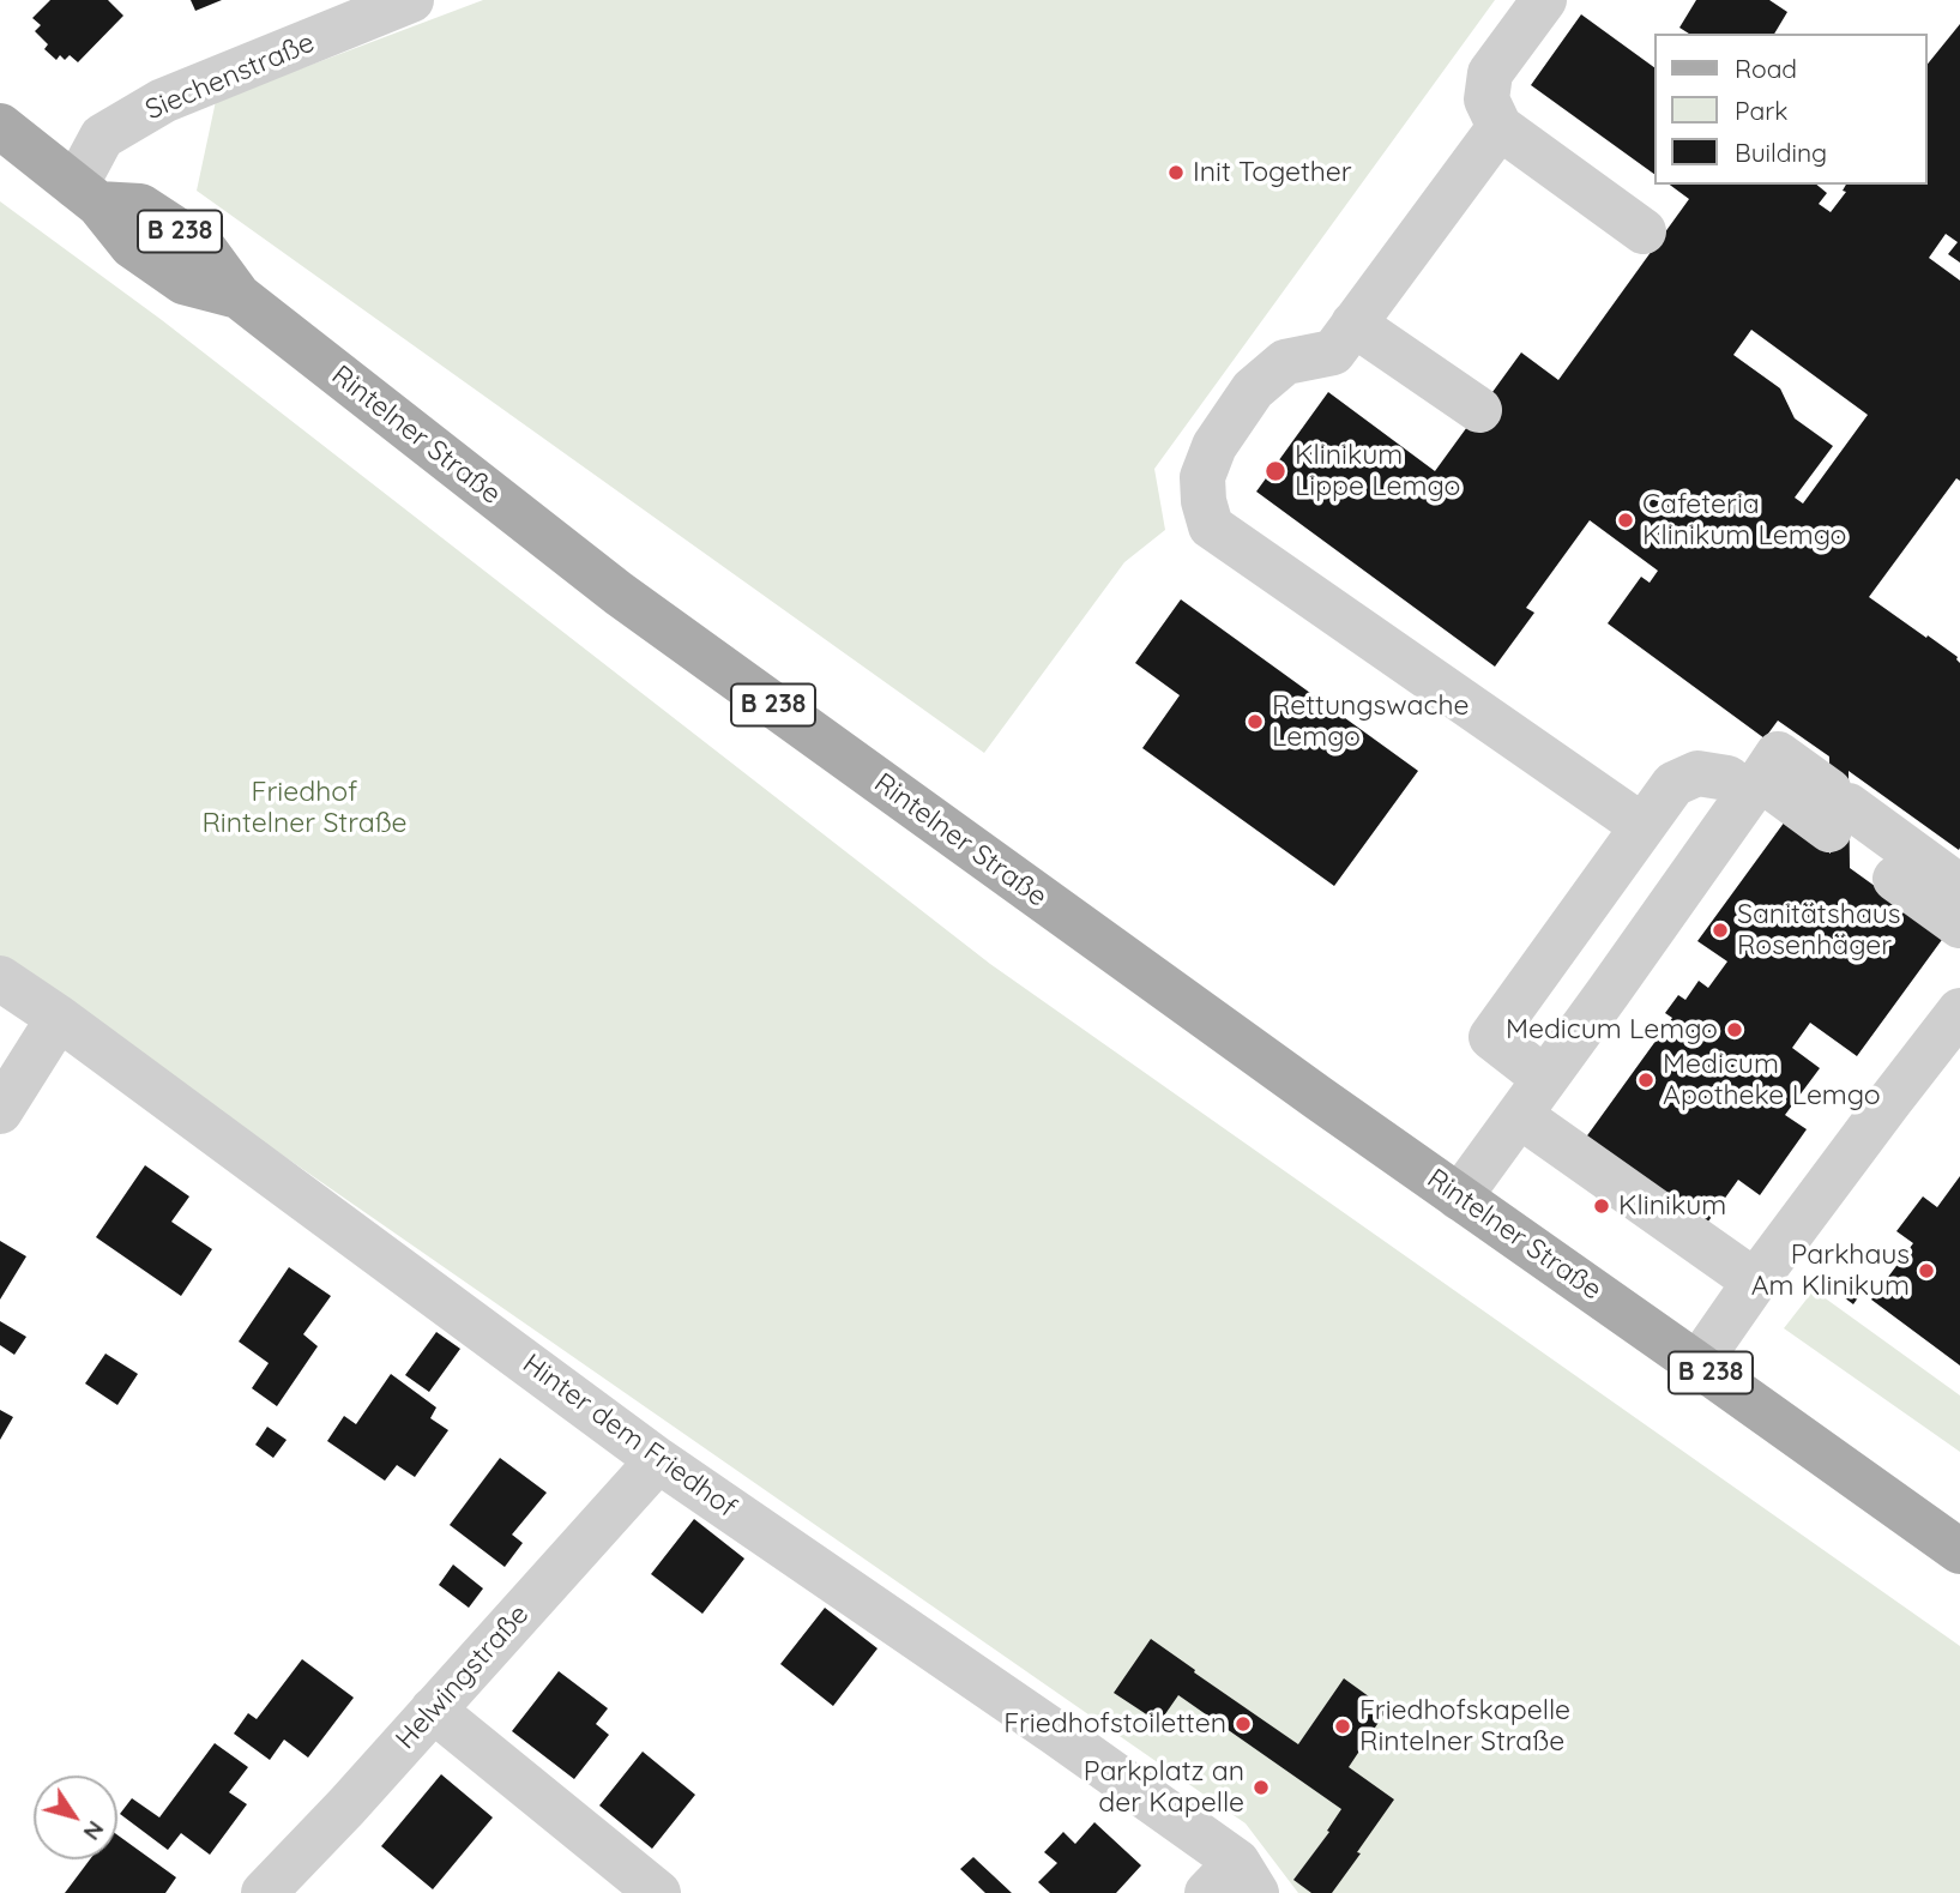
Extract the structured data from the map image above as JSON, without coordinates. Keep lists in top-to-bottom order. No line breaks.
{"streets":{"main road":["B 238","Rintelner Straße"],"street":["Siechenstraße","Hinter dem Friedhof","Helwingstraße"]},"crossings":[["Siechenstraße","Rintelner Straße"],["Hinter dem Friedhof","Helwingstraße"]],"parks":["Friedhof Rintelner Straße"],"places":["Init Together","Klinikum Lippe Lemgo","Cafeteria Klinikum Lemgo","Rettungswache Lemgo","Sanitätshaus Rosenhäger","Medicum Lemgo","Medicum Apotheke Lemgo","Klinikum","Parkhaus Am Klinikum","Friedhofstoiletten","Friedhofskapelle Rintelner Straße","Parkplatz an der Kapelle"],"legend":["Road","Park","Building"],"north":"bottom right"}
